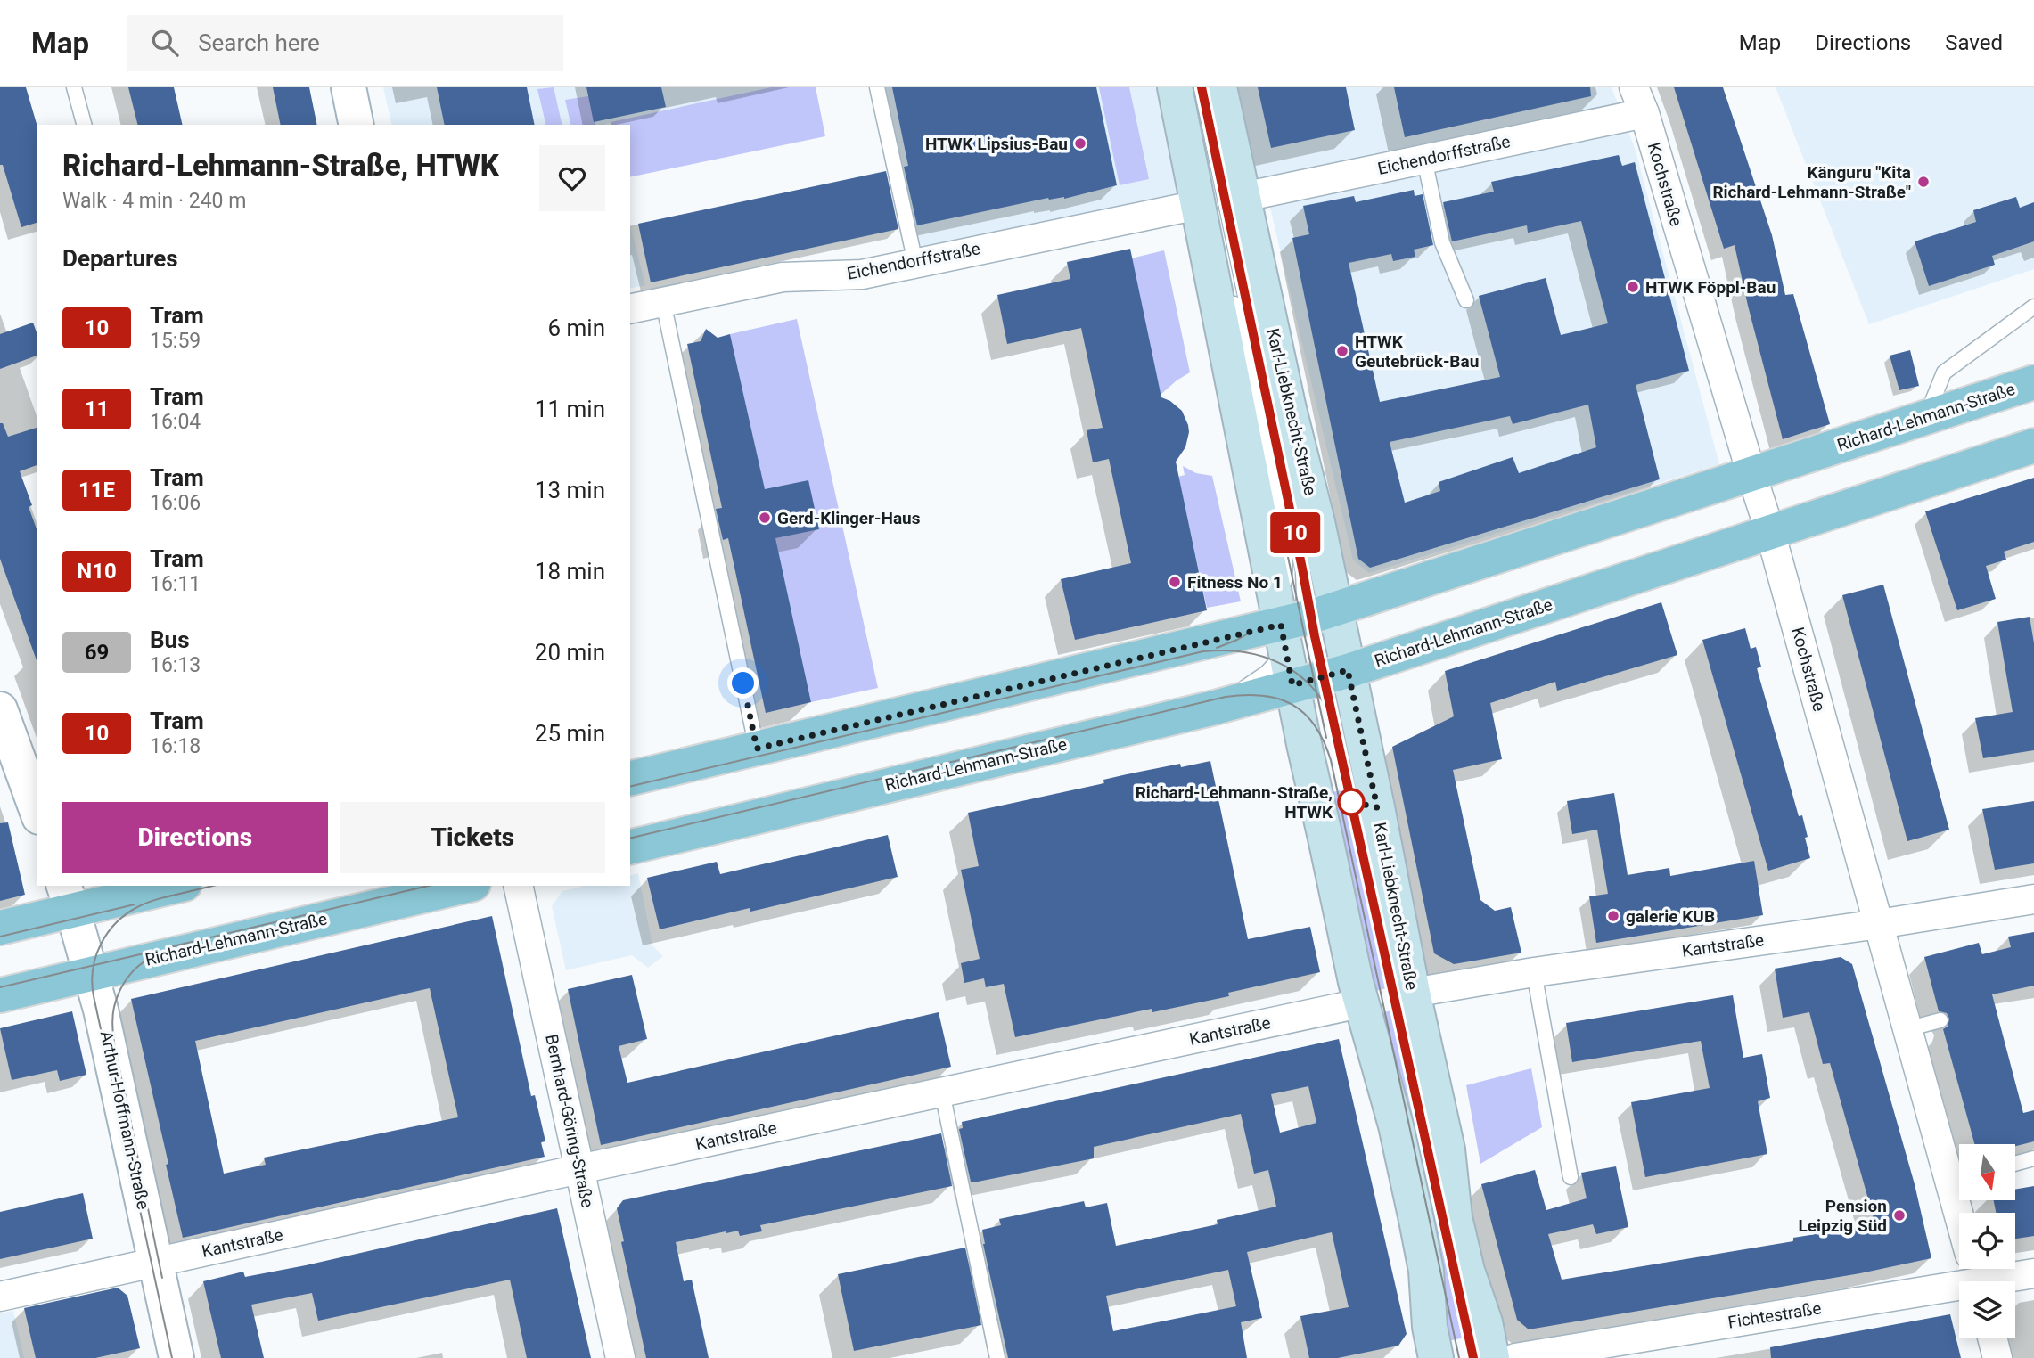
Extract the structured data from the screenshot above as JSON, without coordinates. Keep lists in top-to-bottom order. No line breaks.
{"streets":{"main road":["Karl-Liebknecht-Straße","Richard-Lehmann-Straße"],"street":["Eichendorffstraße","Kochstraße","Kantstraße","Arthur-Hoffmann-Straße","Bernhard-Göring-Straße","Fichtestraße"]},"crossings":[["Eichendorffstraße","Kochstraße"],["Eichendorffstraße","Karl-Liebknecht-Straße"],["Kochstraße","Richard-Lehmann-Straße"],["Kochstraße","Kantstraße"],["Kochstraße","Fichtestraße"],["Karl-Liebknecht-Straße","Richard-Lehmann-Straße"],["Karl-Liebknecht-Straße","Kantstraße"],["Richard-Lehmann-Straße","Arthur-Hoffmann-Straße"],["Kantstraße","Arthur-Hoffmann-Straße"],["Kantstraße","Bernhard-Göring-Straße"]],"places":["HTWK Lipsius-Bau","Känguru \"Kita Richard-Lehmann-Straße\"","HTWK Föppl-Bau","HTWK Geutebrück-Bau","Gerd-Klinger-Haus","Fitness No 1","Richard-Lehmann-Straße, HTWK","galerie KUB","Pension Leipzig Süd"],"lines":["tram line 10"],"north":"bottom","page":{"header":"Map","search":"Search here","nav":["Map","Directions","Saved"],"on_map":"10","heading":[["Richard-Lehmann-Straße, HTWK","Walk · 4 min · 240 m"],"Departures"],"list":[{"mark":"10","name":"Tram","note":"15:59","value":"6 min"},{"mark":"11","name":"Tram","note":"16:04","value":"11 min"},{"mark":"11E","name":"Tram","note":"16:06","value":"13 min"},{"mark":"N10","name":"Tram","note":"16:11","value":"18 min"},{"mark":"69","name":"Bus","note":"16:13","value":"20 min"},{"mark":"10","name":"Tram","note":"16:18","value":"25 min"}],"buttons":["Directions","Tickets"]}}
